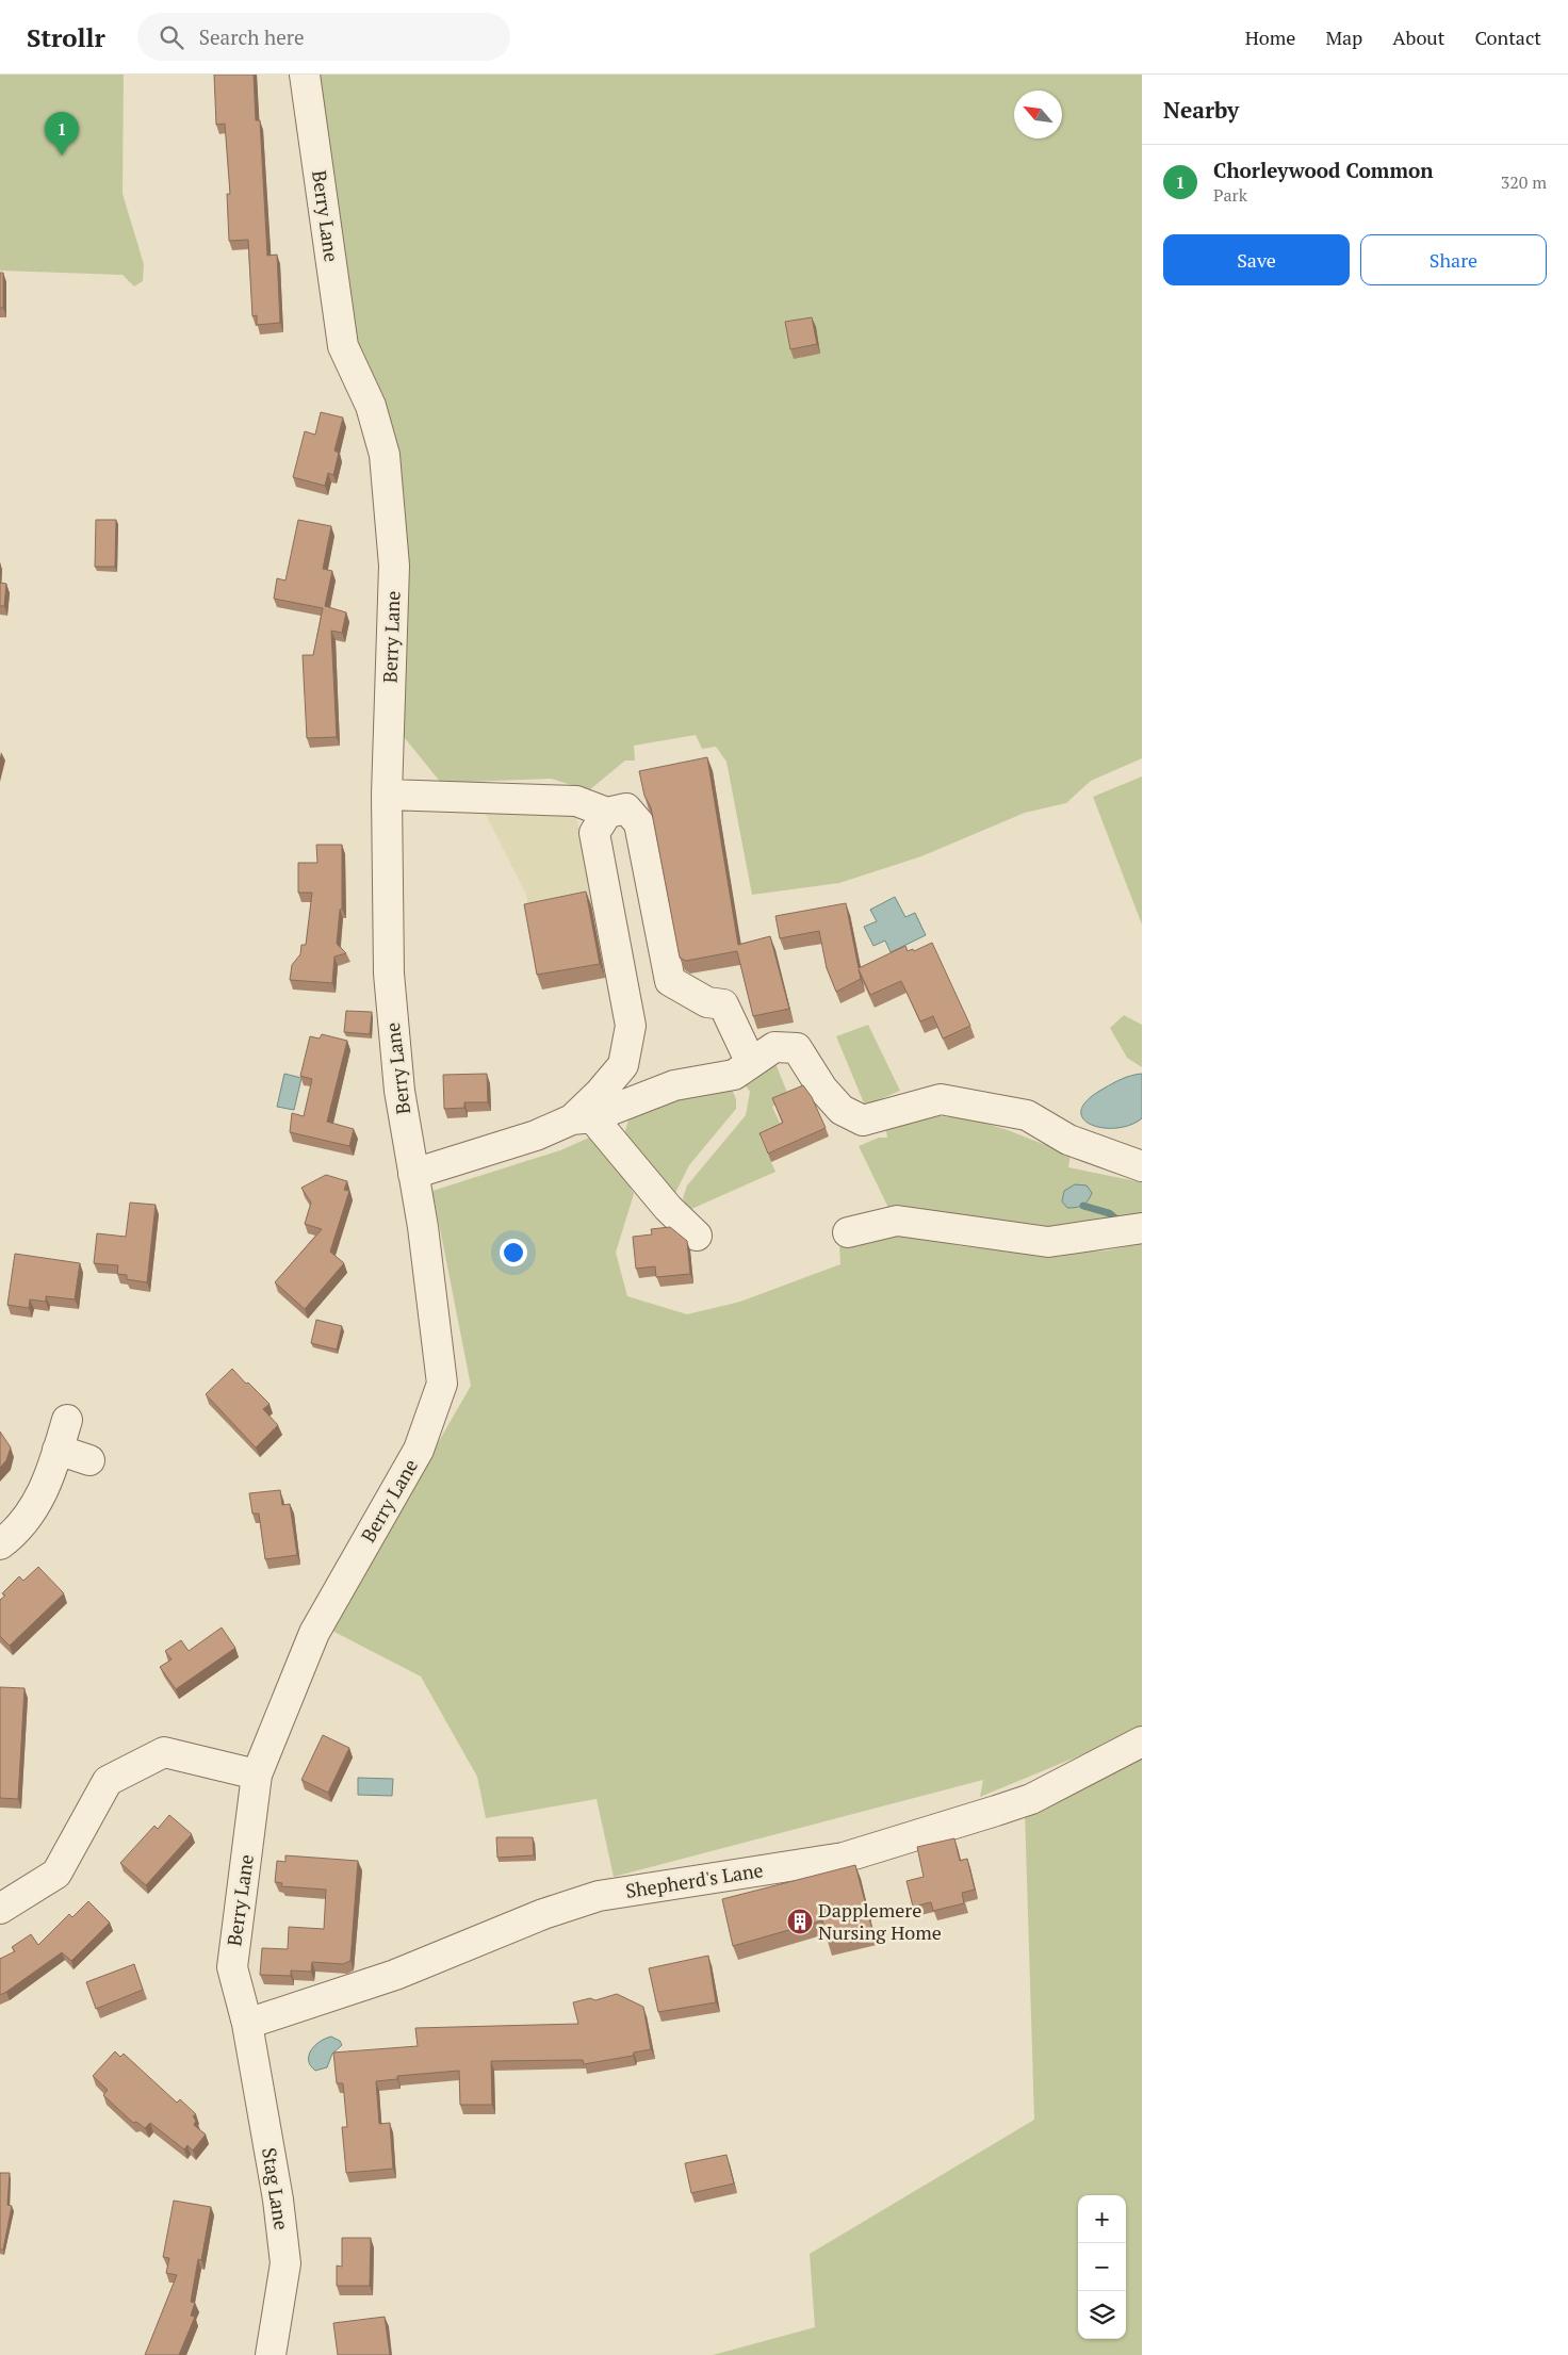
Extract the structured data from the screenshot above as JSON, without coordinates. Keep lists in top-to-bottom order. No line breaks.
{"streets":{"street":["Berry Lane","Shepherd's Lane","Stag Lane"]},"crossings":[["Berry Lane","Shepherd's Lane"],["Berry Lane","Stag Lane"],["Shepherd's Lane","Stag Lane"]],"places":{"building":["Dapplemere Nursing Home"]},"north":"top left","page":{"header":"Strollr","search":"Search here","nav":["Home","Map","About","Contact"],"heading":"Nearby","pins":"1","list":[{"mark":"1","name":"Chorleywood Common","note":"Park","value":"320 m"}],"buttons":["Save","Share"],"map_buttons":["+","−"]}}
